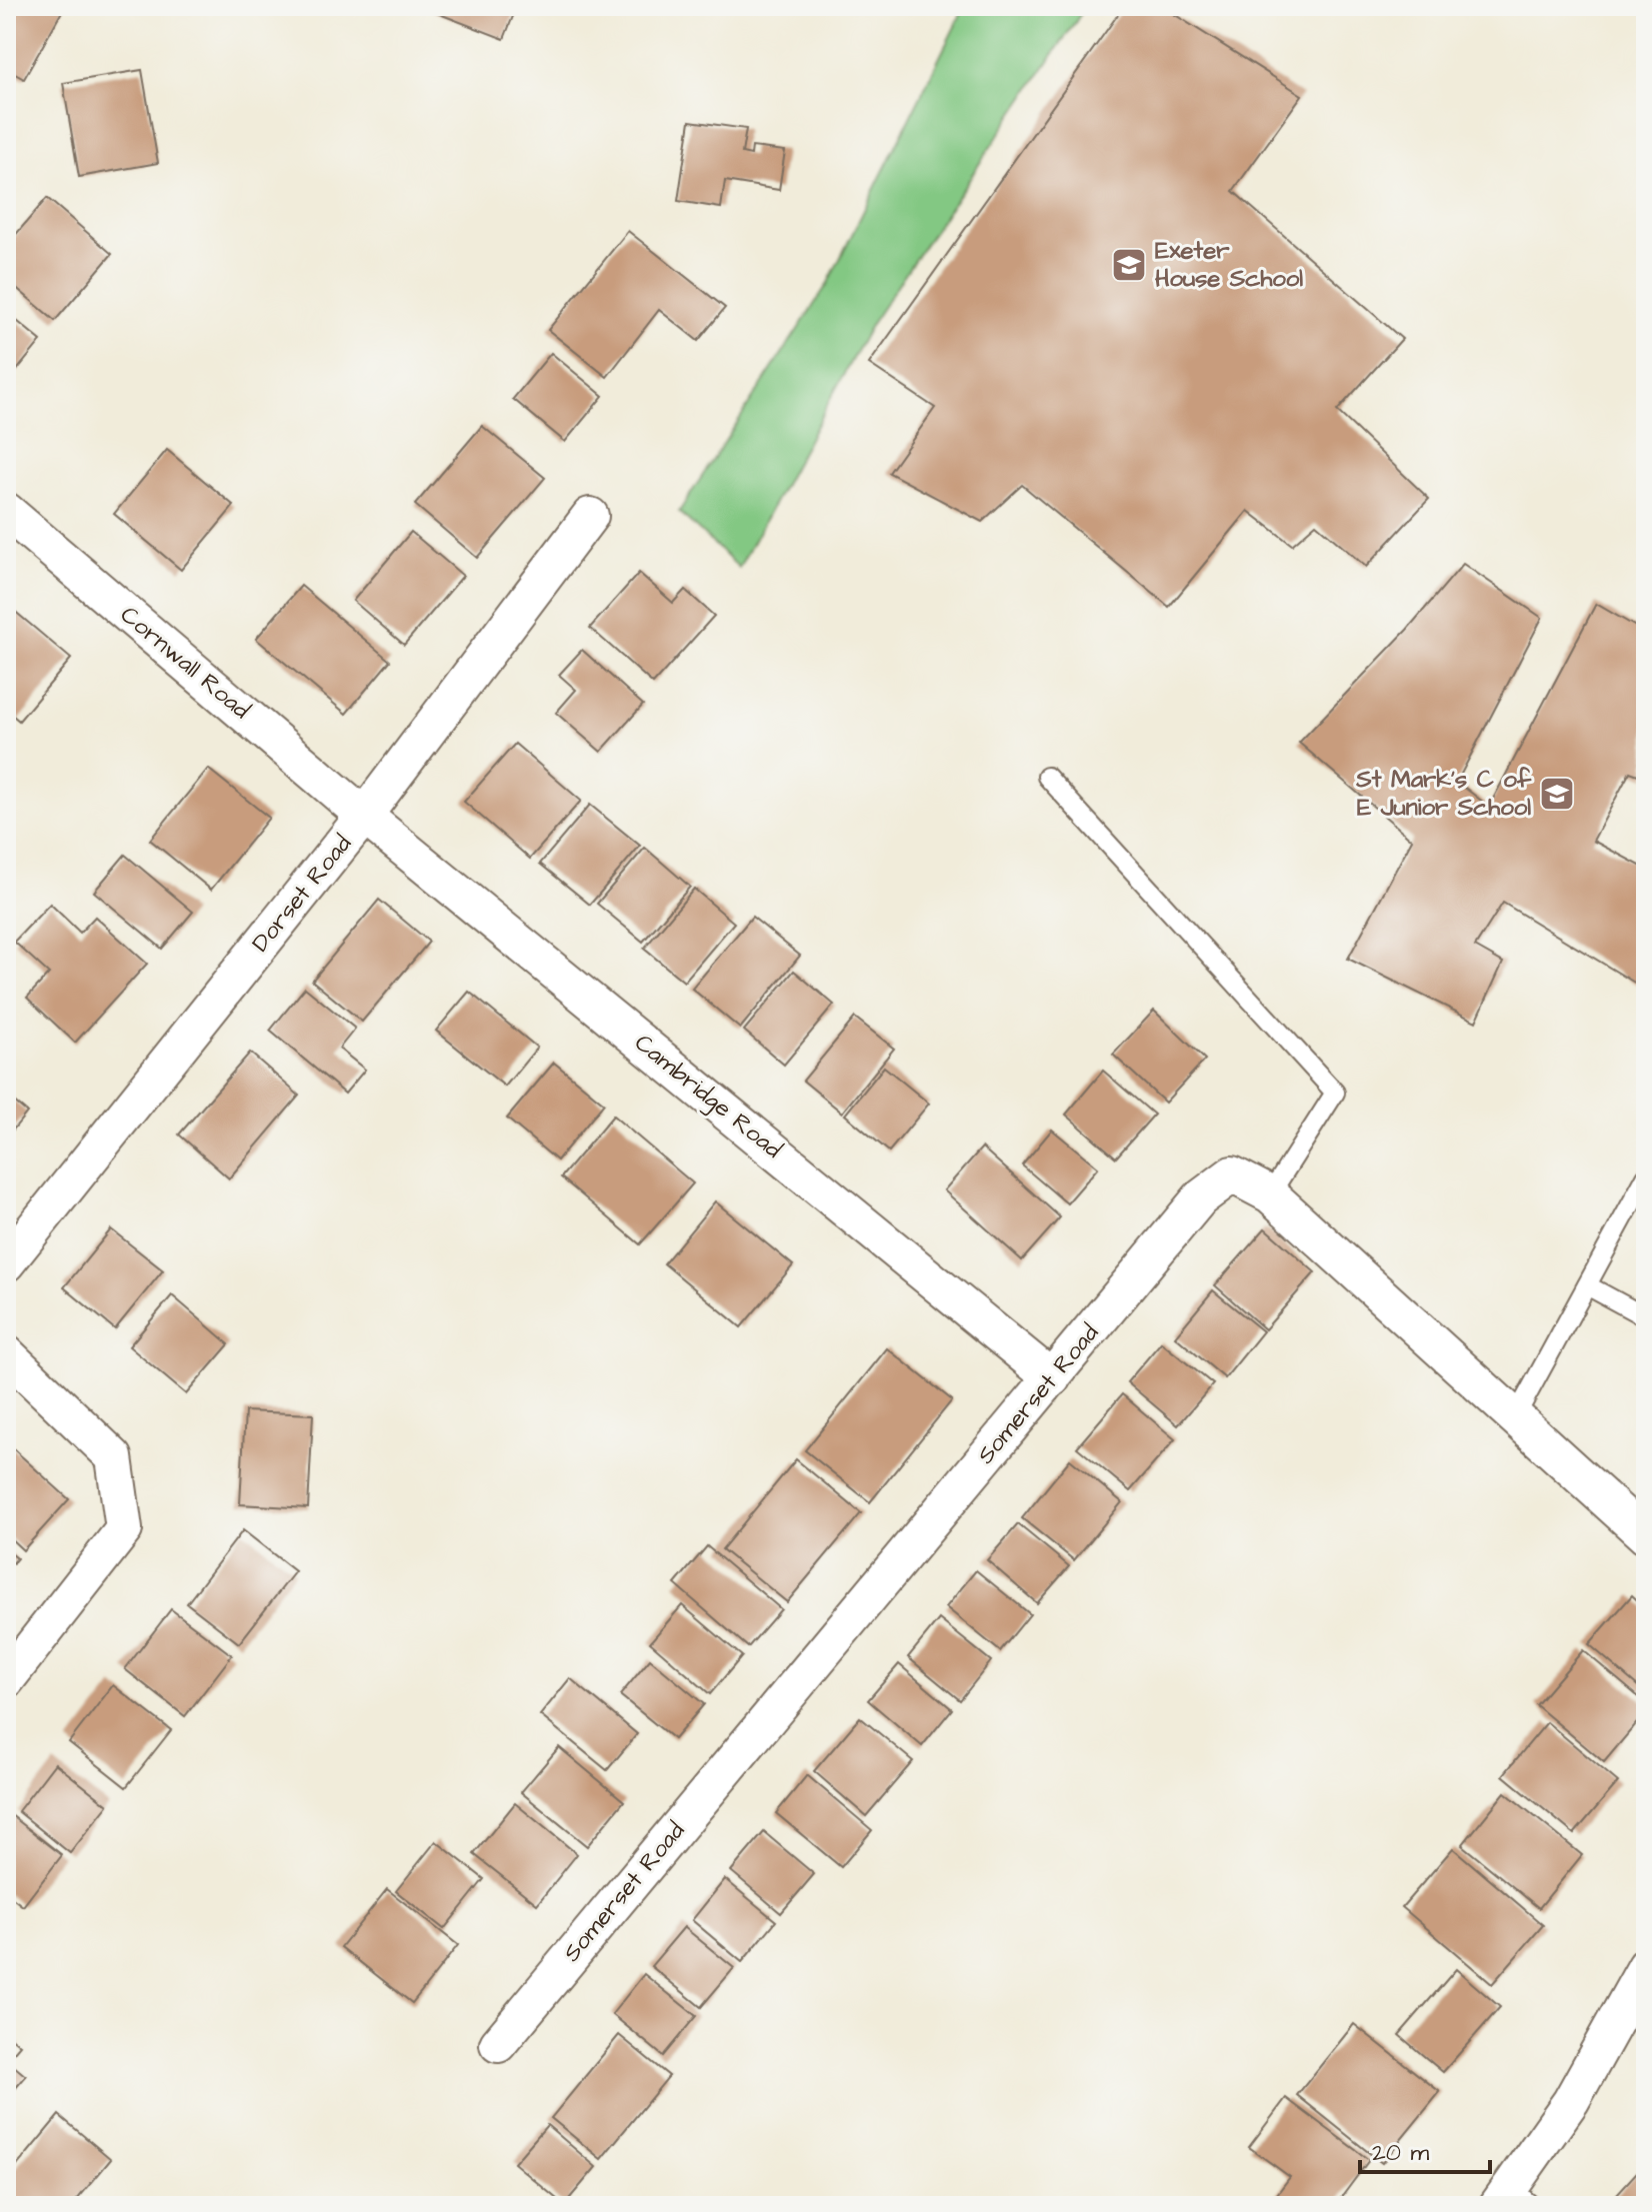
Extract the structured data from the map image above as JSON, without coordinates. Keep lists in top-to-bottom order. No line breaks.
{"streets":{"street":["Cornwall Road","Dorset Road","Cambridge Road","Somerset Road"]},"crossings":[["Cornwall Road","Dorset Road"],["Cornwall Road","Cambridge Road"],["Dorset Road","Cambridge Road"],["Cambridge Road","Somerset Road"]],"places":{"school or university":["Exeter House School","St Mark's C of E Junior School"]},"scale_bar":"20 m"}
